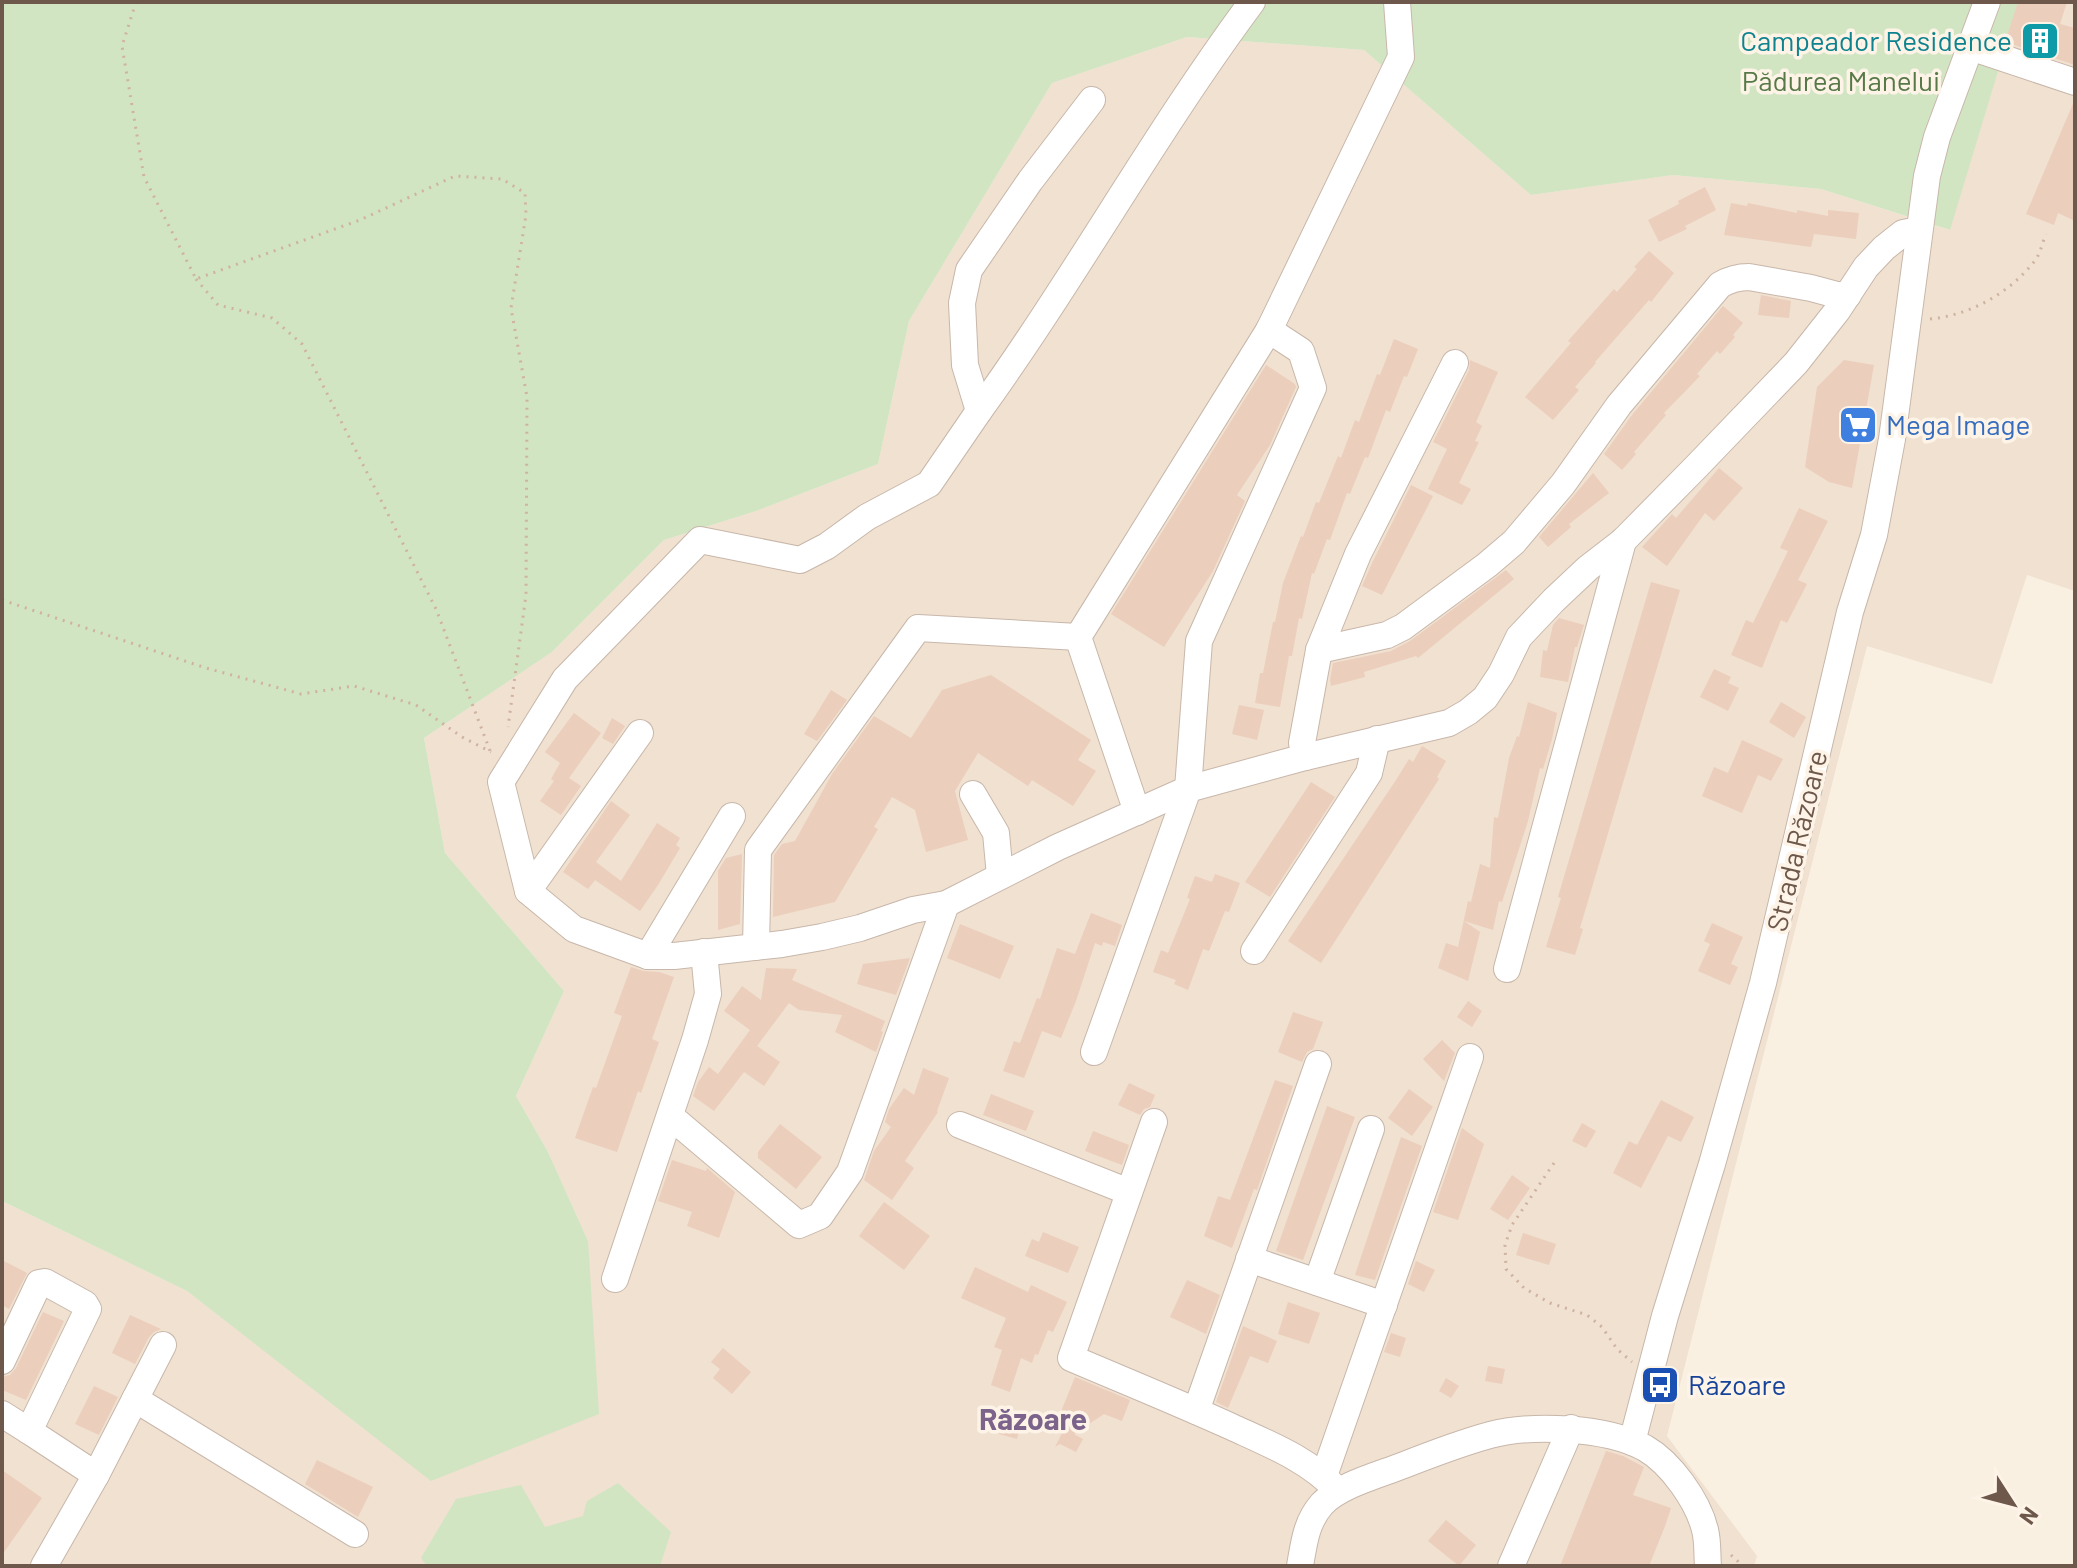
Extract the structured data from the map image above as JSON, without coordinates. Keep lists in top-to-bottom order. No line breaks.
{"streets":{"street":["Strada Răzoare"]},"districts":["Răzoare"],"parks":["Pădurea Manelui"],"places":{"building":["Campeador Residence"],"supermarket":["Mega Image"],"bus stop":["Răzoare"]},"north":"bottom right"}
